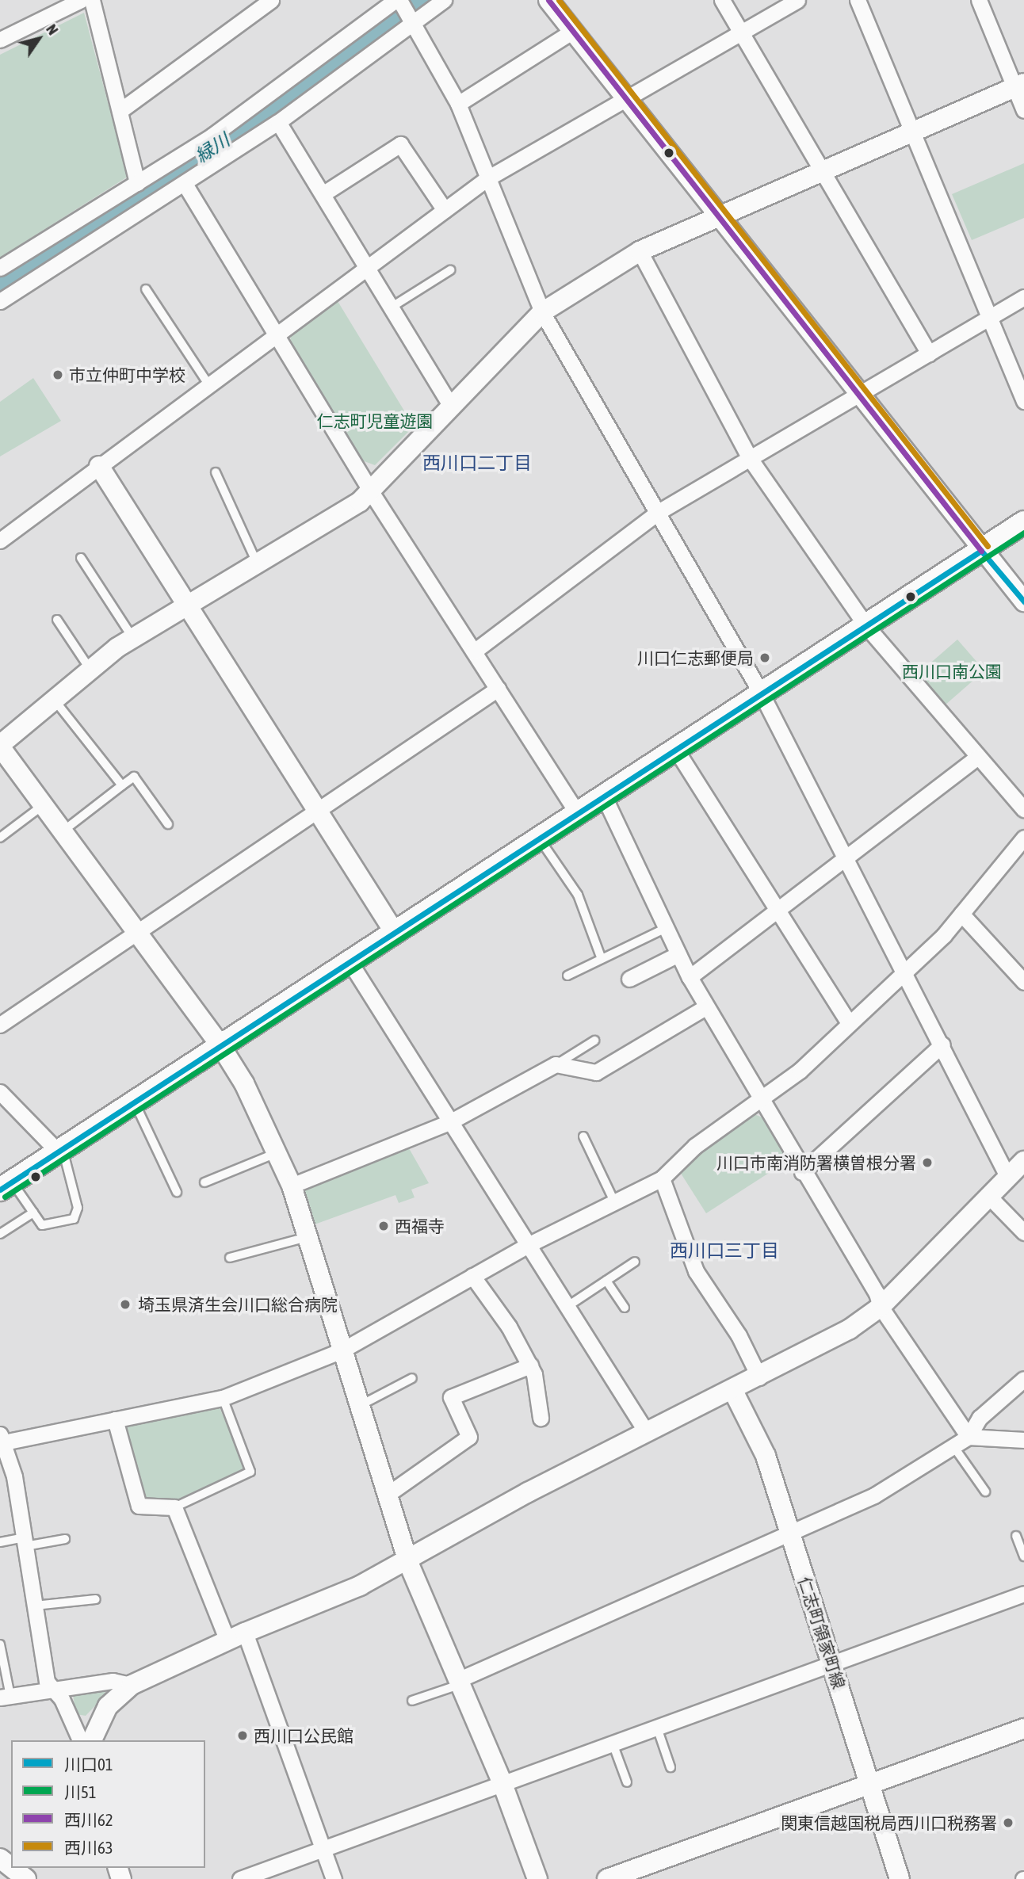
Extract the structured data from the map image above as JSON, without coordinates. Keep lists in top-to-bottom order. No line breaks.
{"streets":{"street":["仁志町領家町線"]},"districts":["西川口二丁目","西川口三丁目"],"water":["緑川"],"parks":["仁志町児童遊園","西川口南公園"],"places":["市立仲町中学校","川口仁志郵便局","川口市南消防署横曽根分署","西福寺","埼玉県済生会川口総合病院","西川口公民館","関東信越国税局西川口税務署"],"lines":["transit line 西川62","transit line 西川63","transit line 川51","transit line 川口01"],"legend":["川口01","川51","西川62","西川63"],"north":"top right"}
